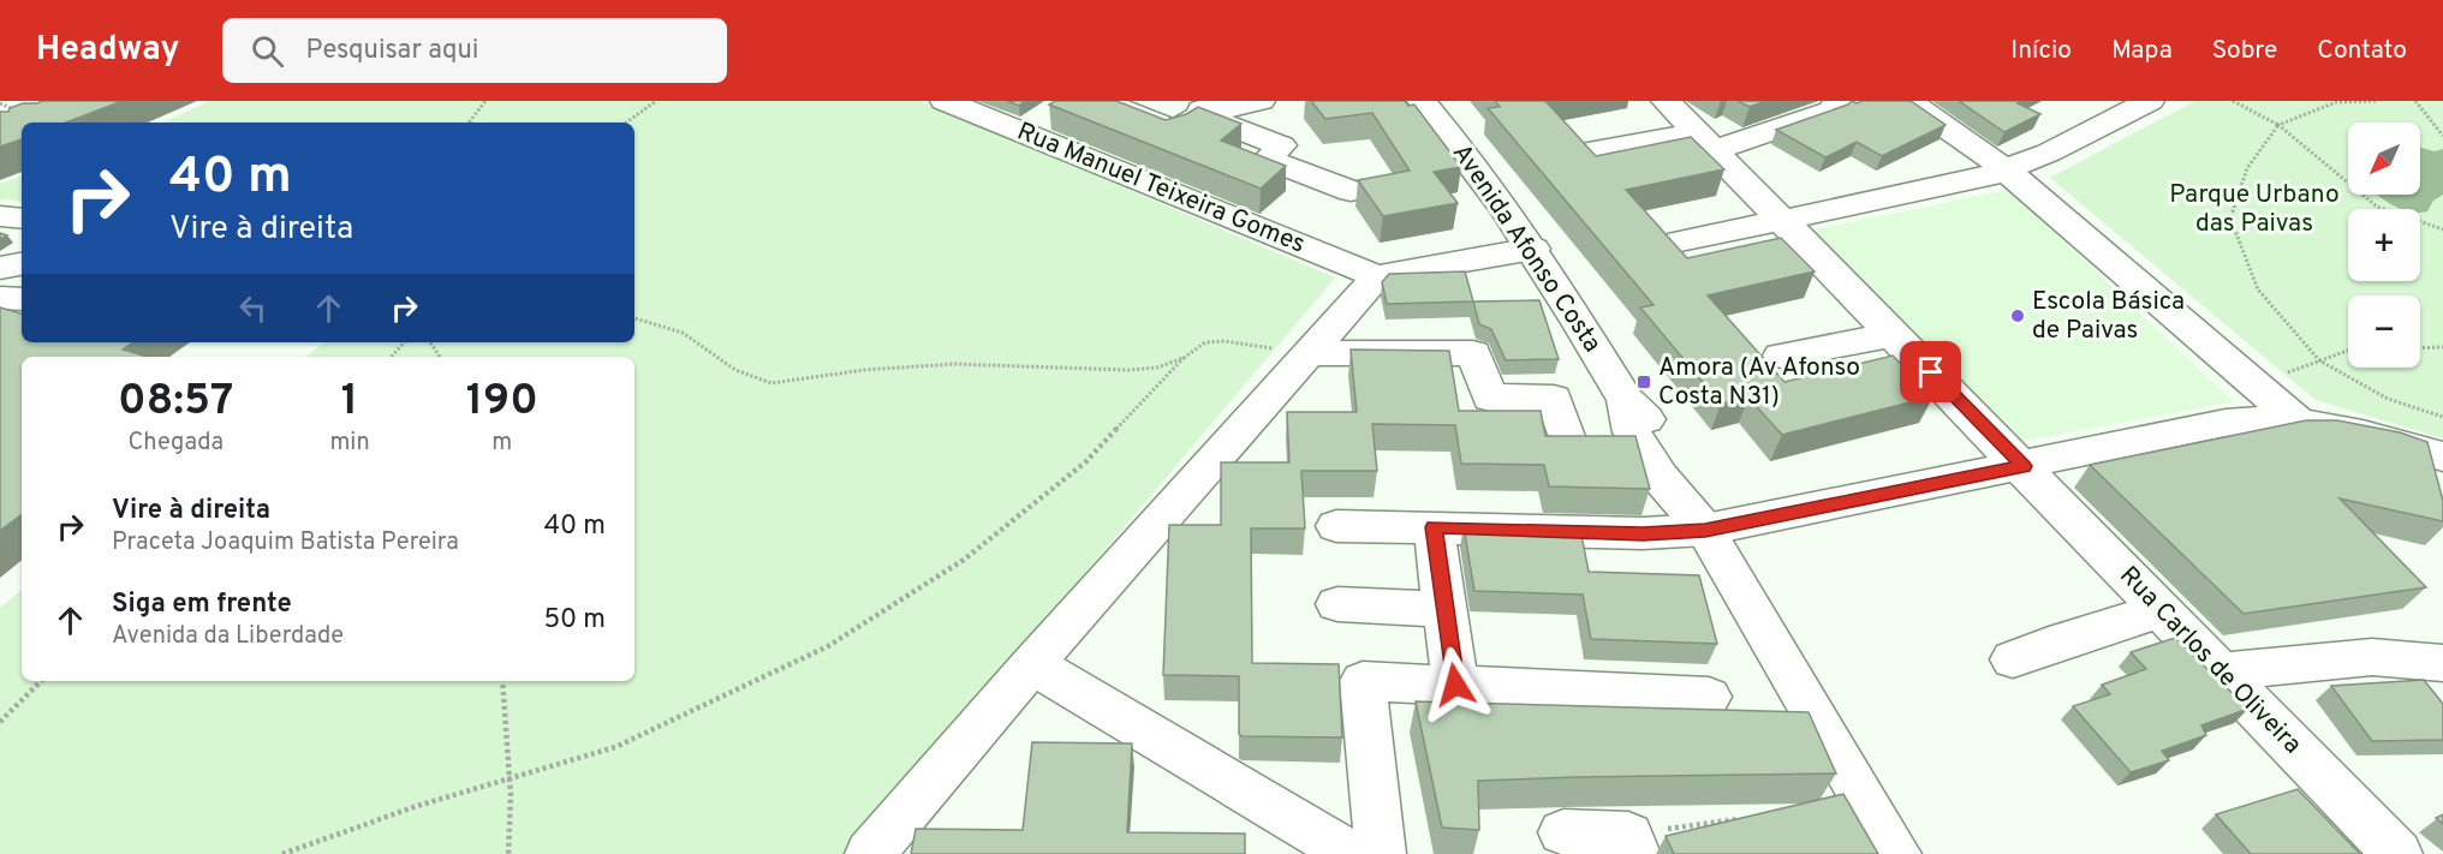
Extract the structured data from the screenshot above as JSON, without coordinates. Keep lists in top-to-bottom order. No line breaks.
{"streets":{"street":["Rua Manuel Teixeira Gomes","Avenida Afonso Costa","Rua Carlos de Oliveira"]},"parks":["Parque Urbano das Paivas"],"places":{"other":["Escola Básica de Paivas"],"transit":["Amora (Av Afonso Costa N31)"]},"north":"bottom left","page":{"header":"Headway","search":"Pesquisar aqui","nav":["Início","Mapa","Sobre","Contato"],"map_buttons":["+","−"],"turn":["40 m","Vire à direita"],"eta":["08:57","Chegada","1","min","190","m"],"list":[{"name":"Vire à direita","note":"Praceta Joaquim Batista Pereira","value":"40 m"},{"name":"Siga em frente","note":"Avenida da Liberdade","value":"50 m"}]}}
